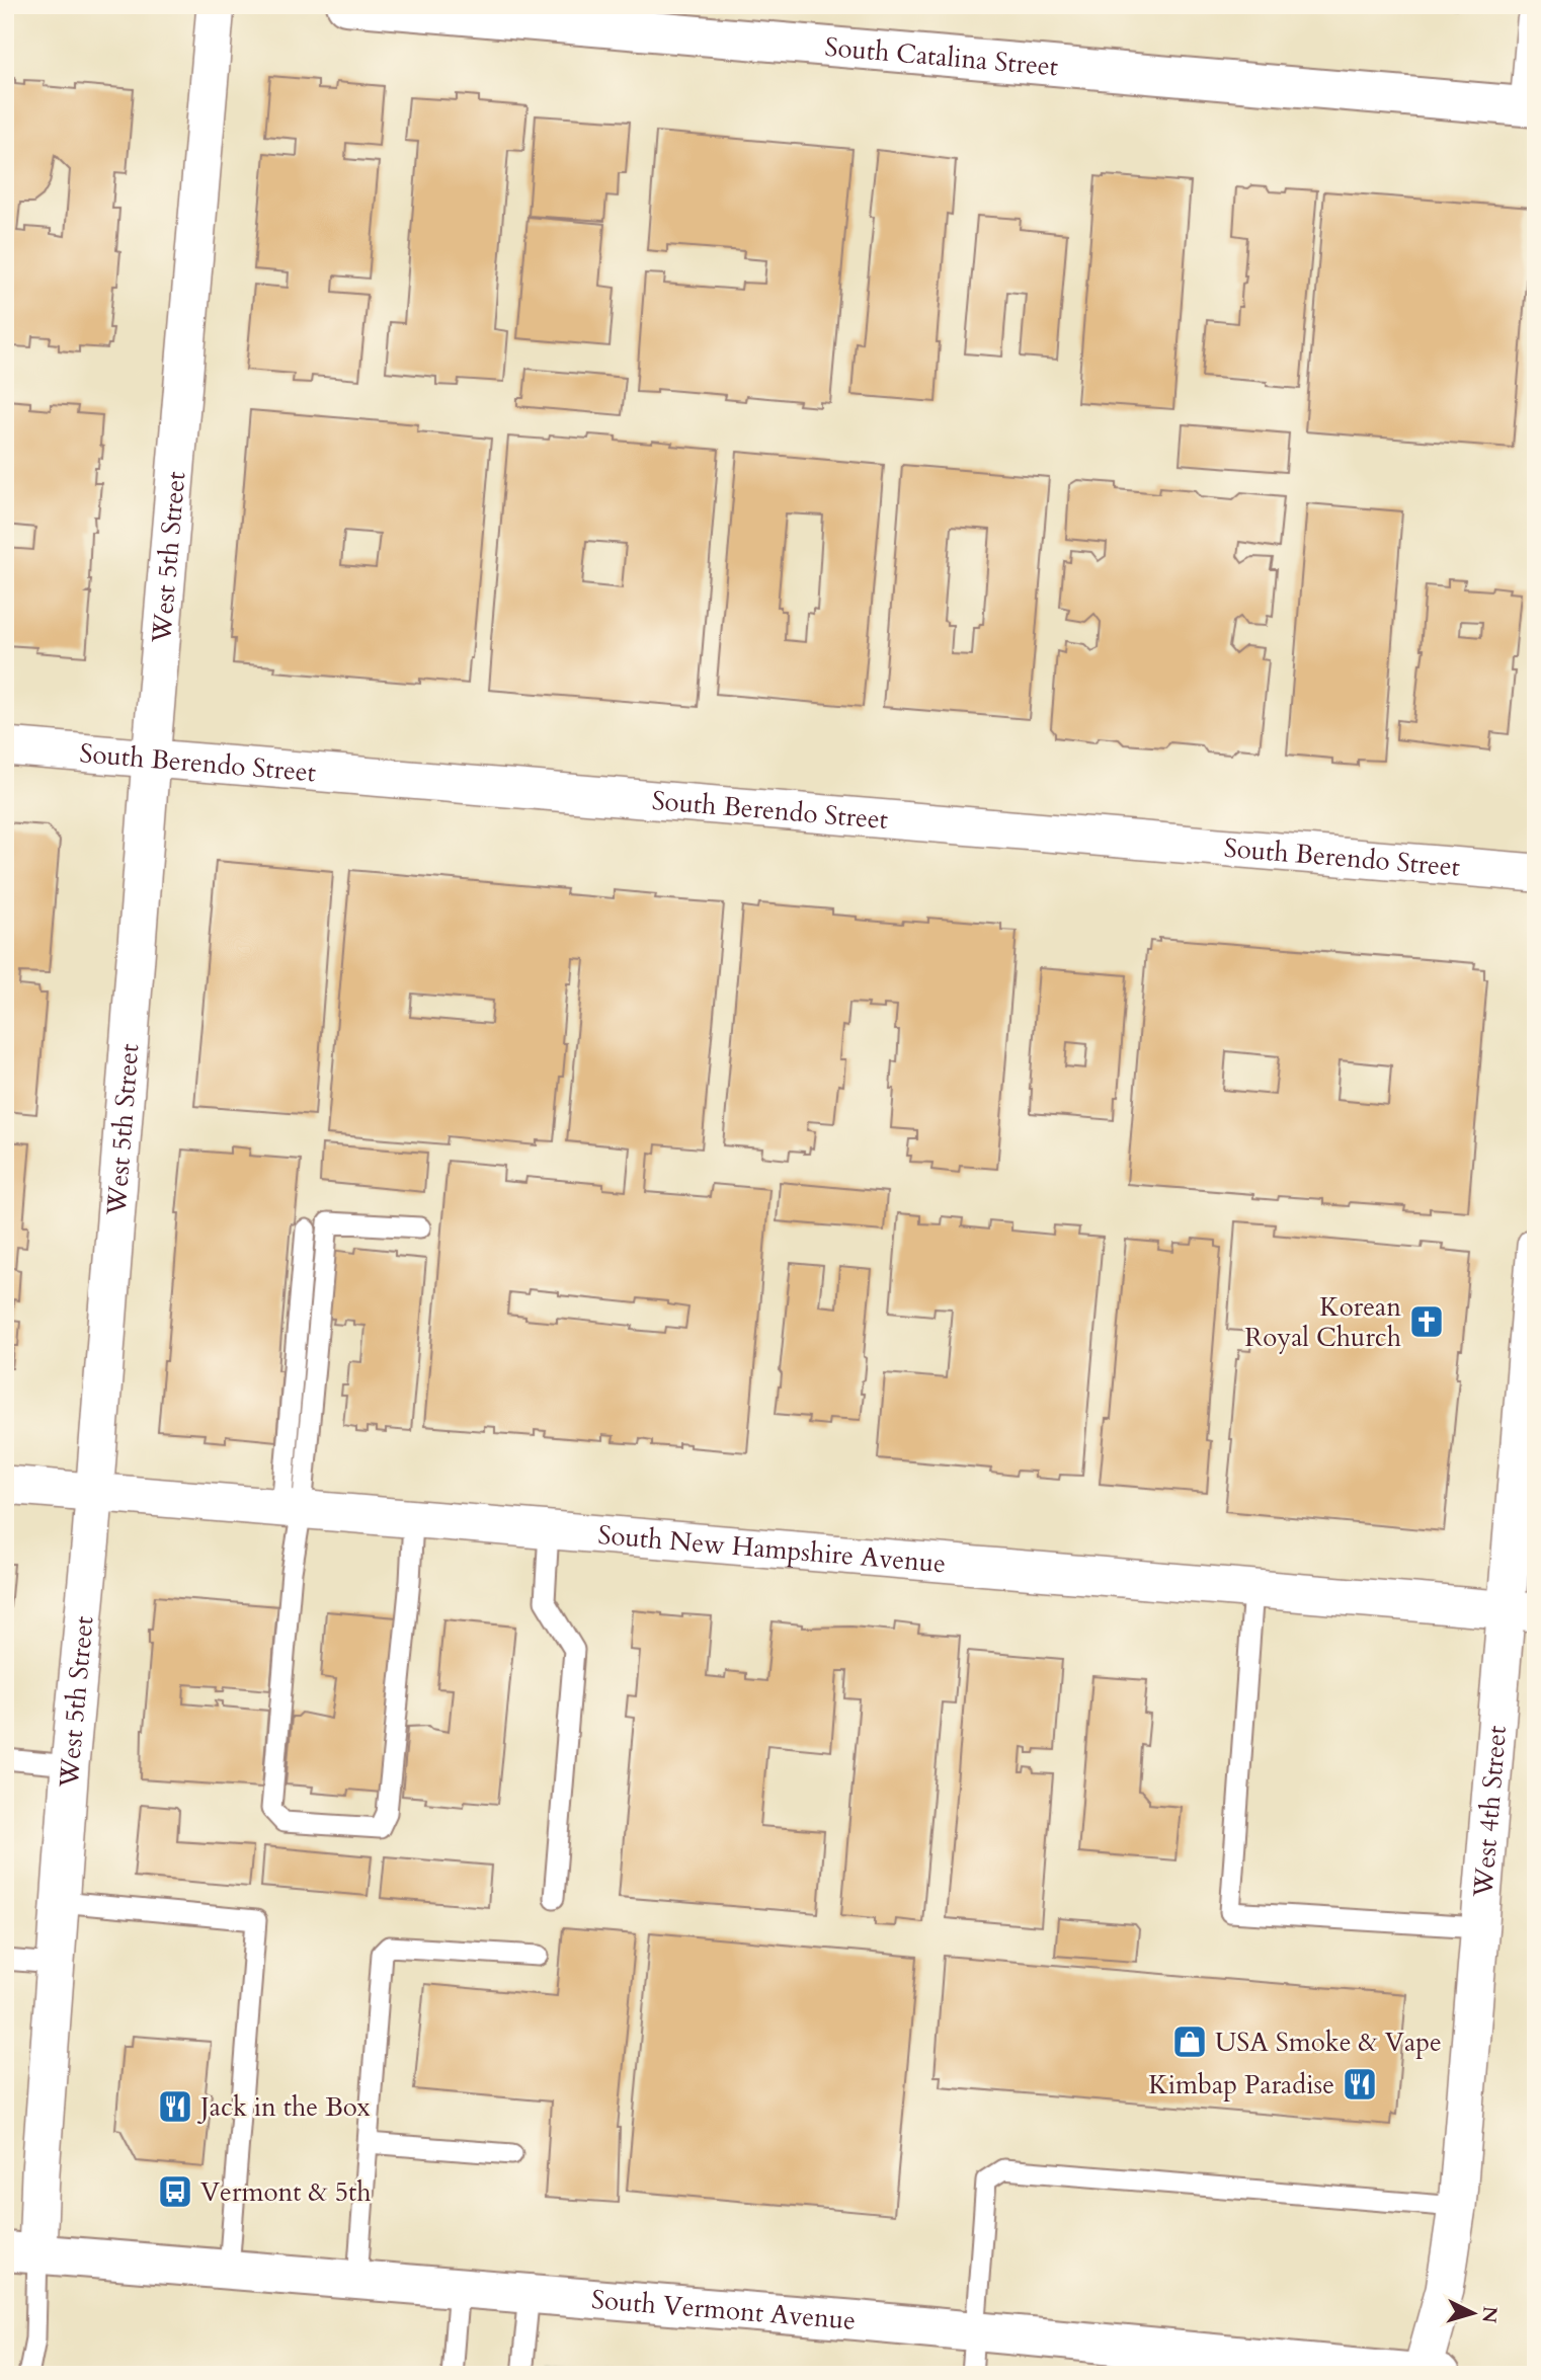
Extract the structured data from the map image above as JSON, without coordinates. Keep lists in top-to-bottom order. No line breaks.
{"streets":{"main road":["South Catalina Street","South Vermont Avenue"],"street":["West 5th Street","South Berendo Street","South New Hampshire Avenue","West 4th Street"]},"crossings":[["West 5th Street","South Berendo Street"],["West 5th Street","South New Hampshire Avenue"],["West 5th Street","South Vermont Avenue"],["South New Hampshire Avenue","West 4th Street"],["West 4th Street","South Vermont Avenue"]],"places":{"church":["Korean Royal Church"],"shop":["USA Smoke & Vape"],"restaurant":["Kimbap Paradise","Jack in the Box"],"bus stop":["Vermont & 5th"]},"north":"right"}
